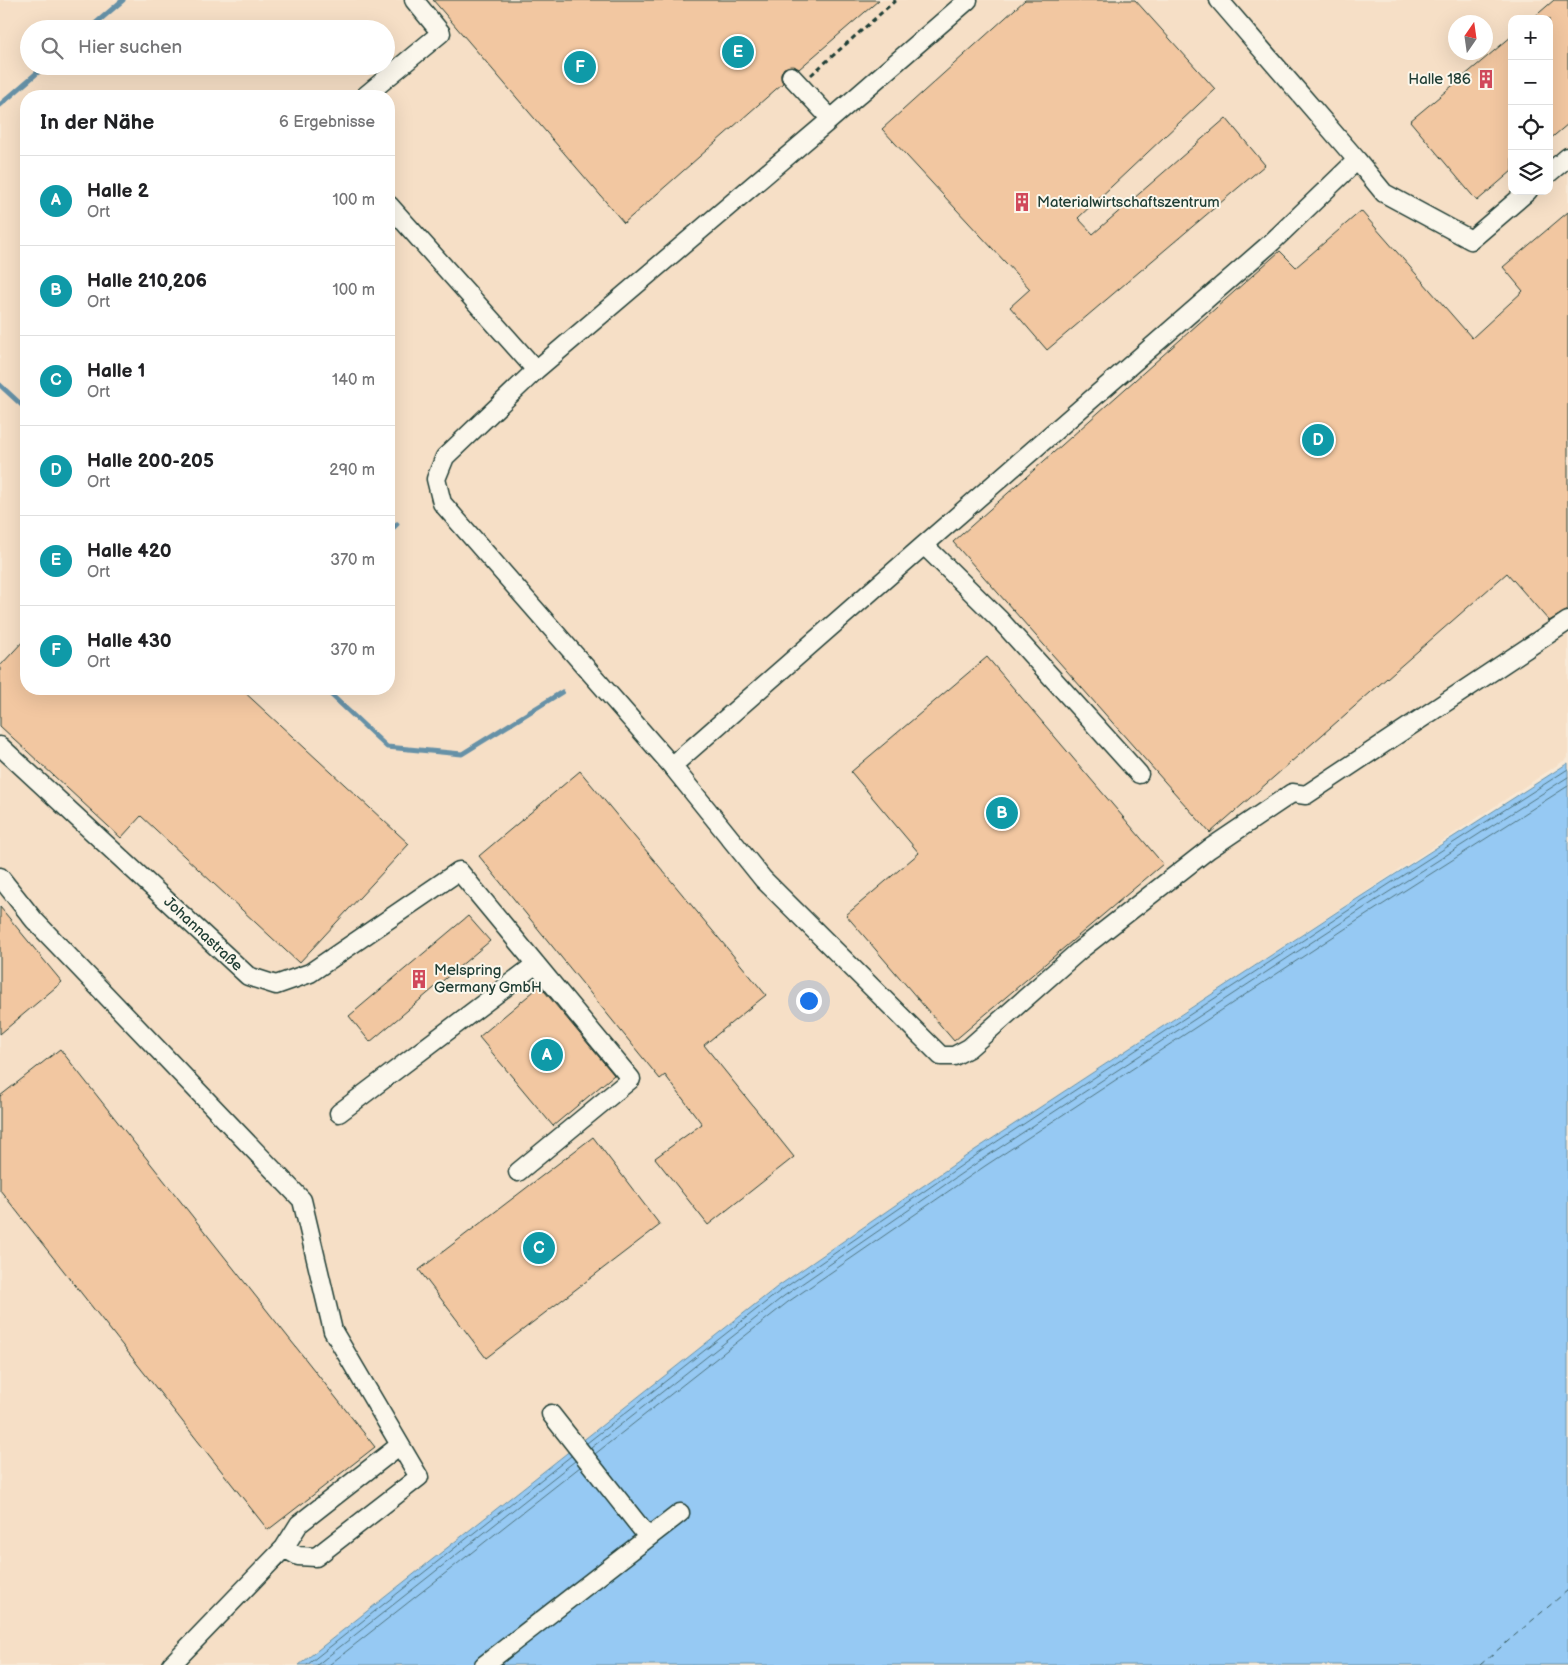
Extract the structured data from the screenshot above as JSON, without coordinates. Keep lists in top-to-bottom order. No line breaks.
{"streets":{"street":["Johannastraße"]},"places":{"building":["Halle 186","Materialwirtschaftszentrum","Melspring Germany GmbH"]},"north":"top","page":{"map_buttons":["+","−"],"search":"Hier suchen","pins":["E","F","D","B","A","C"],"heading":["In der Nähe","6 Ergebnisse"],"list":[{"mark":"A","name":"Halle 2","note":"Ort","value":"100 m"},{"mark":"B","name":"Halle 210,206","note":"Ort","value":"100 m"},{"mark":"C","name":"Halle 1","note":"Ort","value":"140 m"},{"mark":"D","name":"Halle 200-205","note":"Ort","value":"290 m"},{"mark":"E","name":"Halle 420","note":"Ort","value":"370 m"},{"mark":"F","name":"Halle 430","note":"Ort","value":"370 m"}]}}
